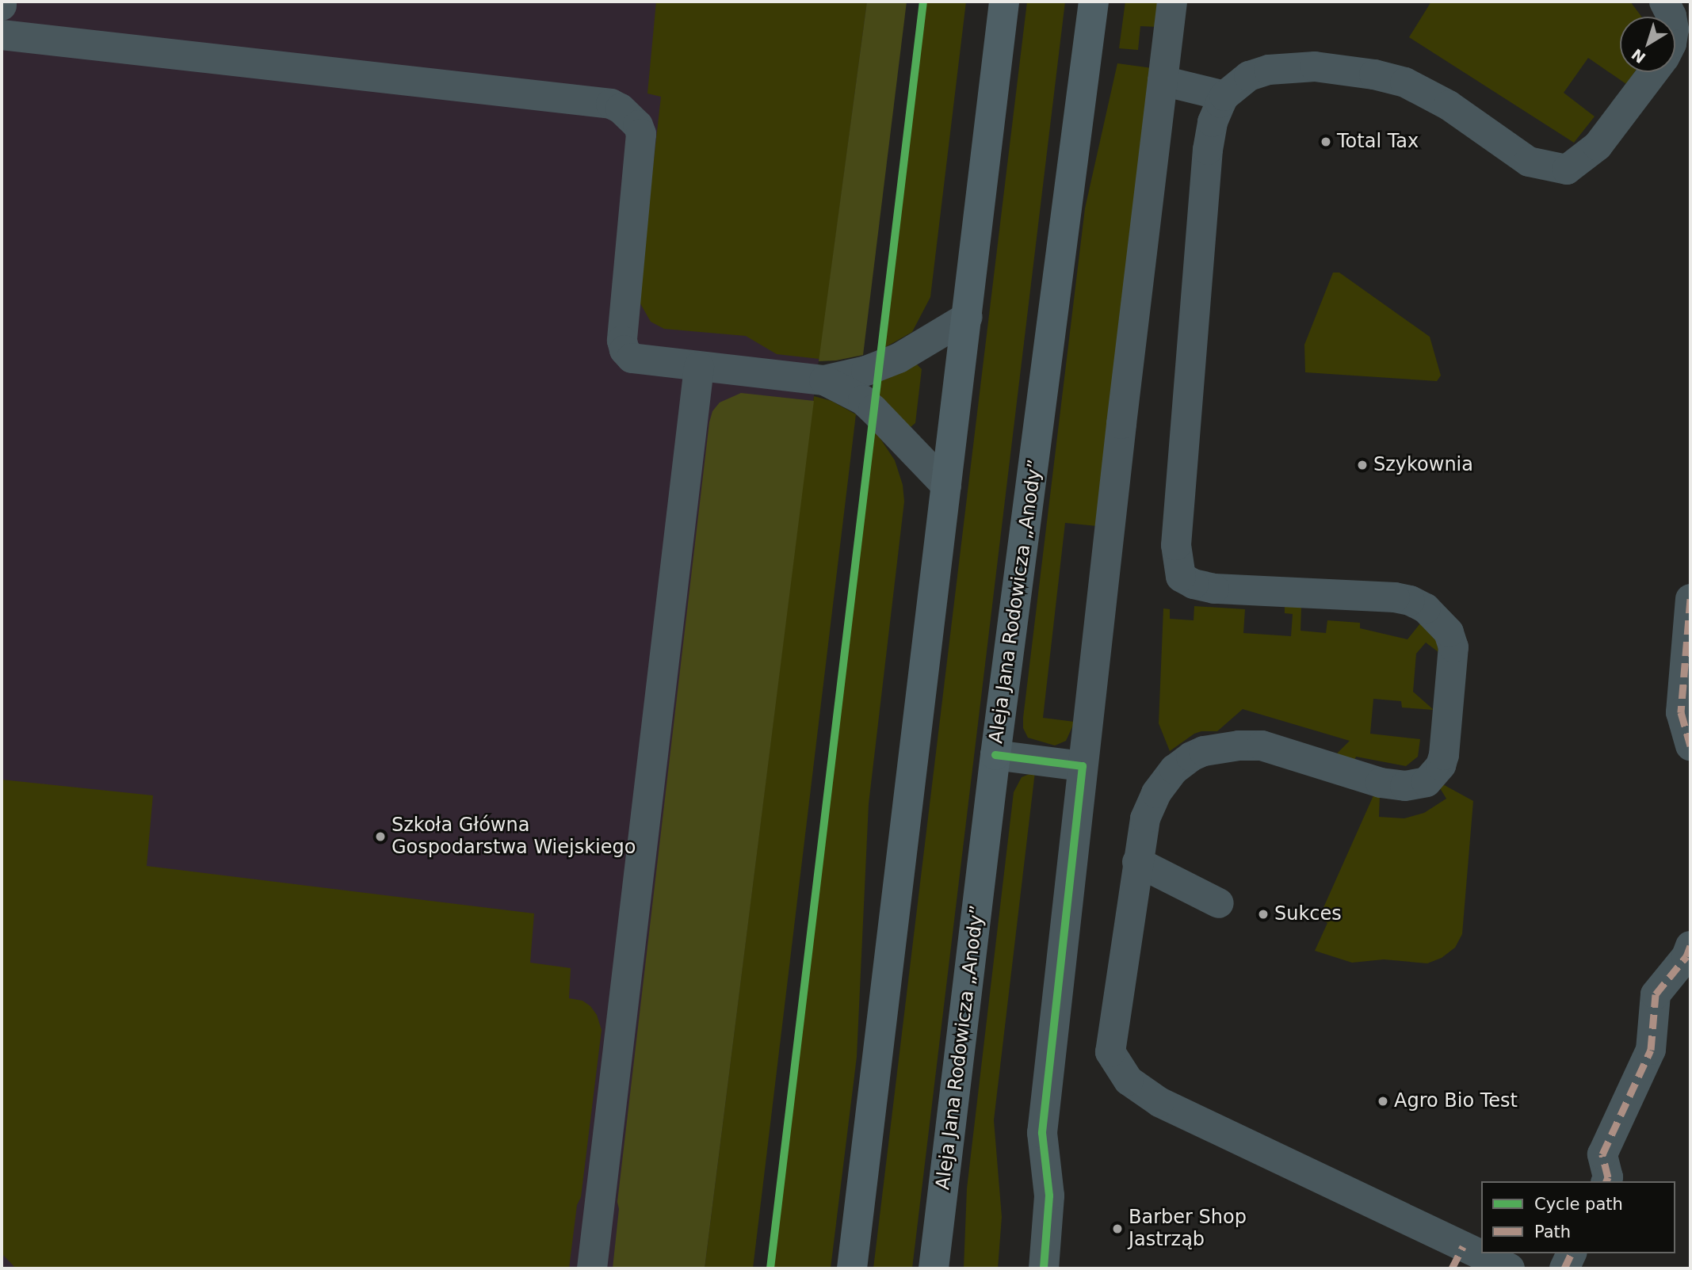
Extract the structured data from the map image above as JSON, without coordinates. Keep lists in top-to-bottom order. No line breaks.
{"streets":{"main road":["Aleja Jana Rodowicza „Anody”"]},"places":["Total Tax","Szykownia","Szkoła Główna Gospodarstwa Wiejskiego","Sukces","Agro Bio Test","Barber Shop Jastrząb"],"legend":["Cycle path","Path"],"north":"bottom left"}
